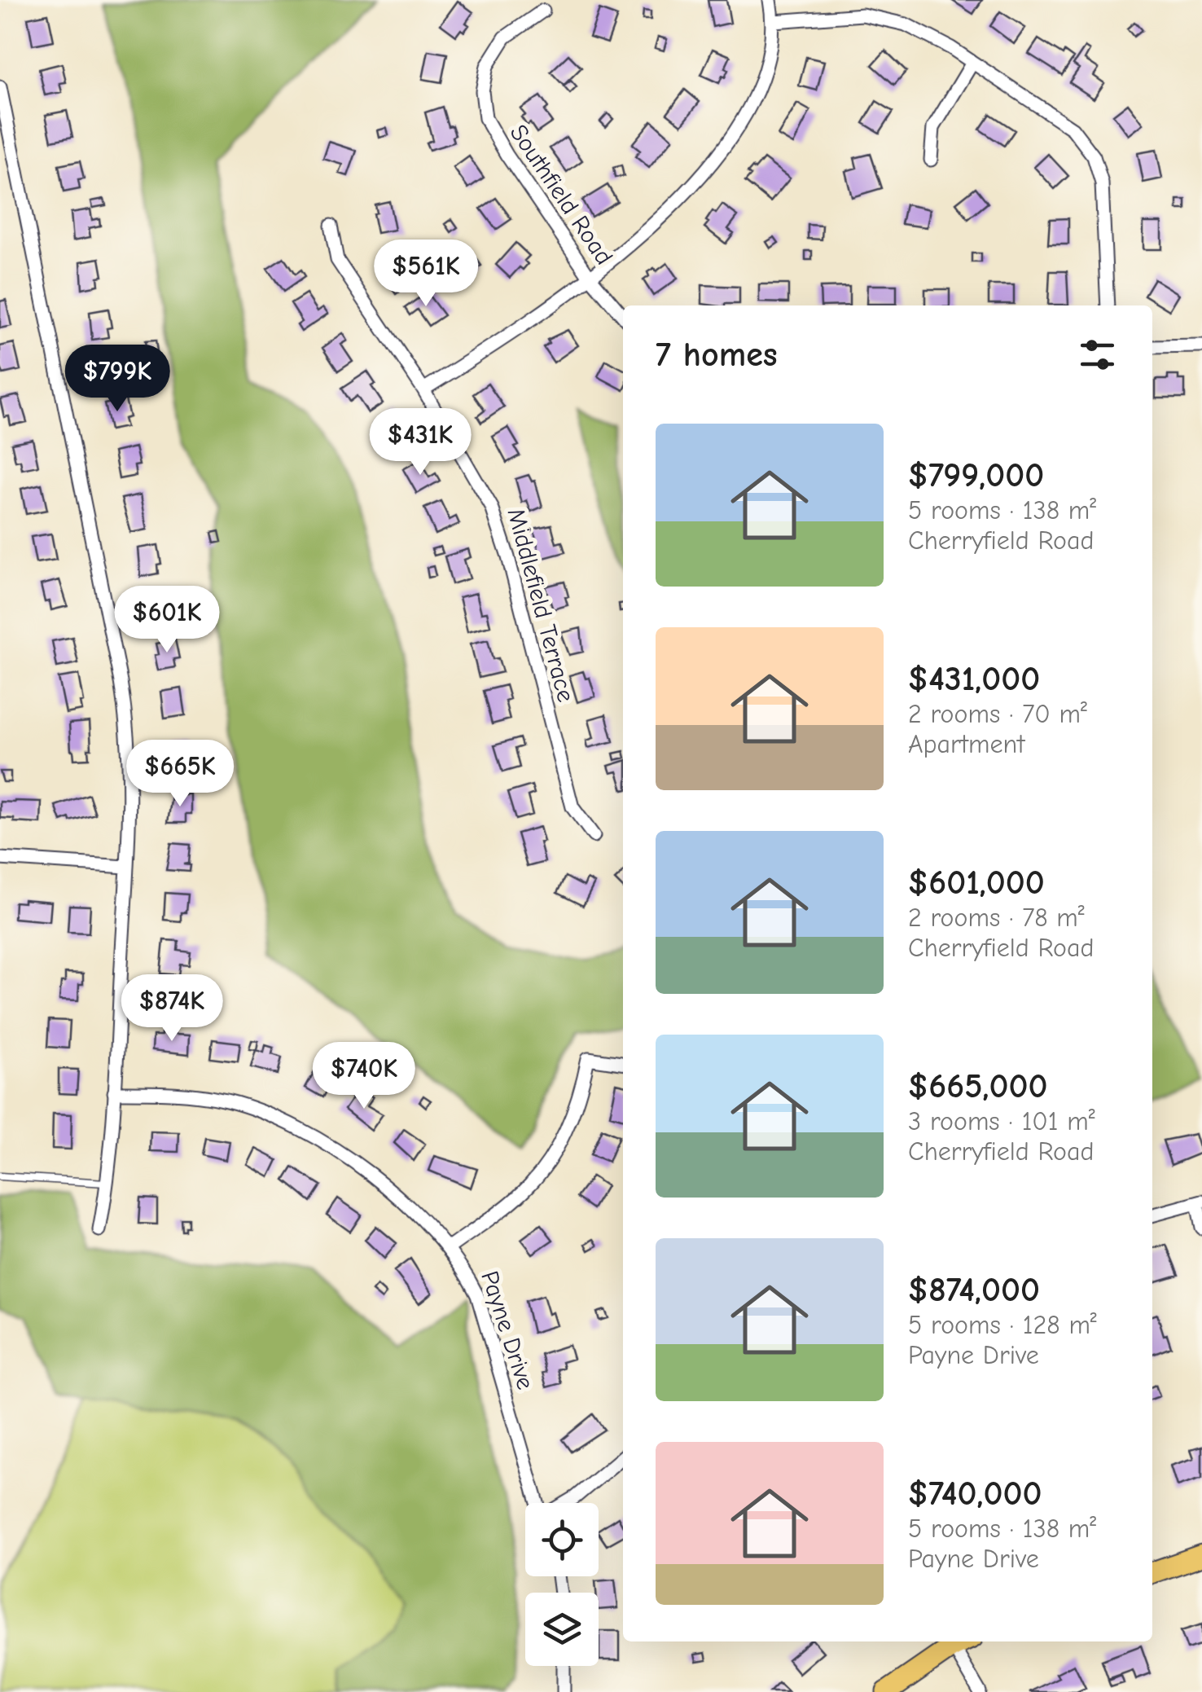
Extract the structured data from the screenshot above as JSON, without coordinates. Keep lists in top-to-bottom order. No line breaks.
{"streets":{"street":["Southfield Road","Middlefield Terrace","Payne Drive"]},"page":{"price":["$561K","$799K","$431K","$601K","$665K","$874K","$740K"],"heading":"7 homes","list":[{"name":"$799,000","note":"5 rooms · 138 m² · Cherryfield Road"},{"name":"$431,000","note":"2 rooms · 70 m² · Apartment"},{"name":"$601,000","note":"2 rooms · 78 m² · Cherryfield Road"},{"name":"$665,000","note":"3 rooms · 101 m² · Cherryfield Road"},{"name":"$874,000","note":"5 rooms · 128 m² · Payne Drive"},{"name":"$740,000","note":"5 rooms · 138 m² · Payne Drive"}]}}
